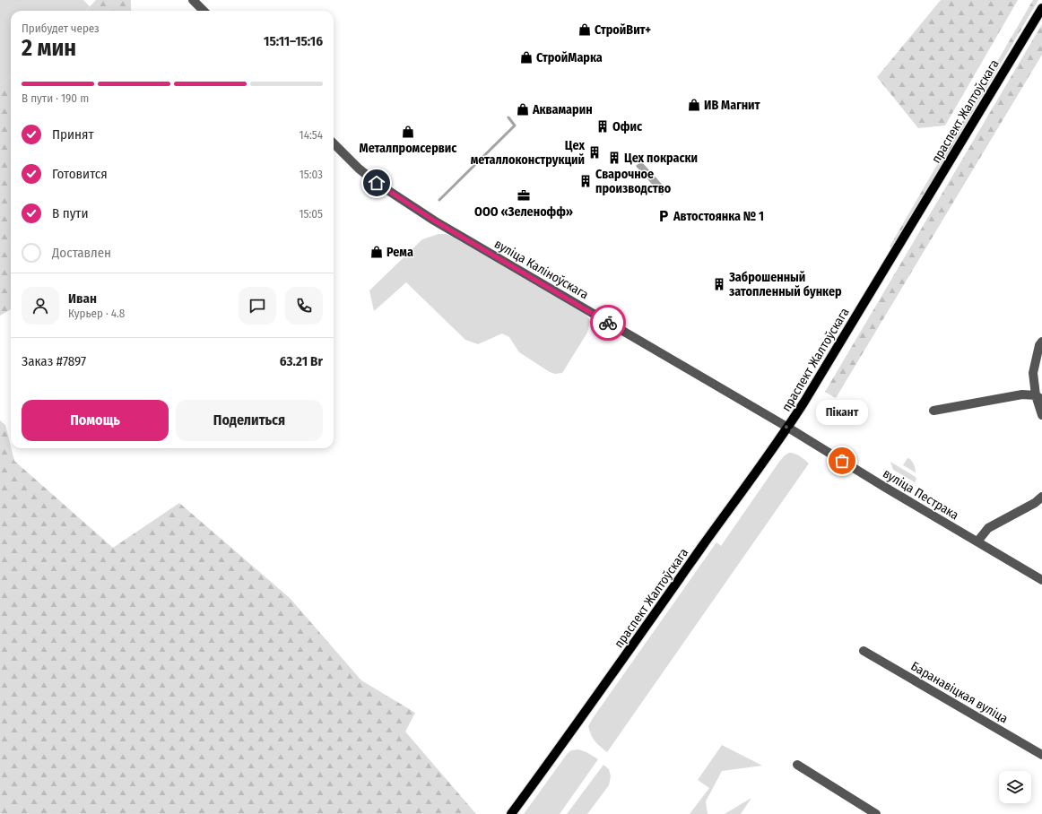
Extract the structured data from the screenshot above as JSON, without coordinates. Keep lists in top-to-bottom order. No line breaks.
{"streets":{"main road":["праспект Жалтоўскага"],"street":["вуліца Каліноўскага","вуліца Пестрака","Баранавіцкая вуліца"]},"crossings":[["праспект Жалтоўскага","вуліца Каліноўскага"],["праспект Жалтоўскага","вуліца Пестрака"],["вуліца Каліноўскага","вуліца Пестрака"]],"places":{"shop":["СтройВит+","СтройМарка","ИВ Магнит","Аквамарин","Металпромсервис","Рема"],"building":["Офис","Цех металлоконструкций","Цех покраски","Сварочное производство","Заброшенный затопленный бункер"],"office":["ООО «Зеленофф»"],"parking":["Автостоянка № 1"],"other":["Пікант"]},"page":{"heading":["2 мин","Прибудет через","15:11–15:16"],"panel":["Иван","Курьер · 4.8","Заказ #7897","63.21 Br"],"bar":"В пути · 190 m","list":[["Принят","14:54"],["Готовится","15:03"],["В пути","15:05"],"Доставлен"],"buttons":["Помощь","Поделиться"],"bubble":"Пікант"}}
